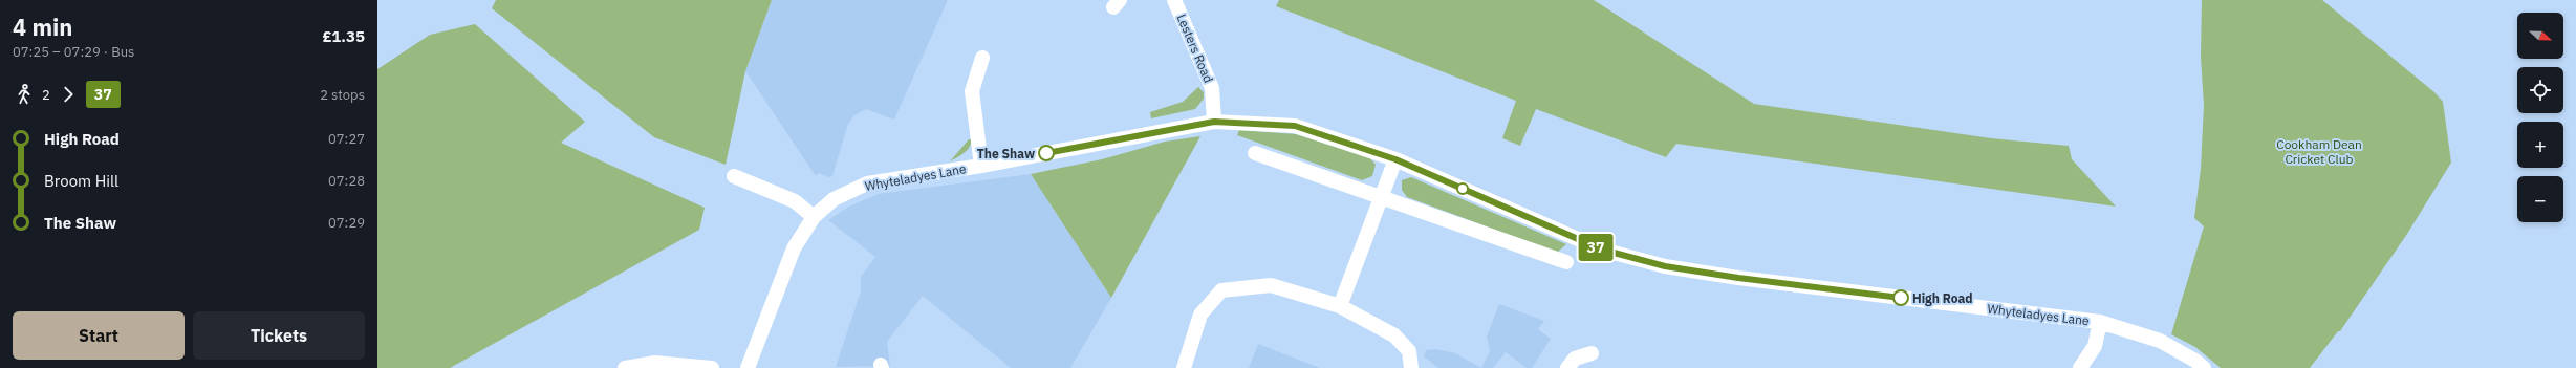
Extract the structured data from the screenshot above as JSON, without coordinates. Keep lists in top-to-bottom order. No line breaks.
{"streets":{"street":["Lesters Road","Whyteladyes Lane"]},"crossings":[["Lesters Road","Whyteladyes Lane"]],"parks":["Cookham Dean Cricket Club"],"places":["The Shaw","High Road"],"lines":["bus line 37"],"north":"right","page":{"heading":["4 min","07:25 – 07:29 · Bus","£1.35"],"on_map":"37","map_buttons":["+","−"],"legs":["2","37","2 stops"],"list":[{"name":"High Road","value":"07:27"},{"name":"Broom Hill","value":"07:28"},{"name":"The Shaw","value":"07:29"}],"buttons":["Start","Tickets"]}}
